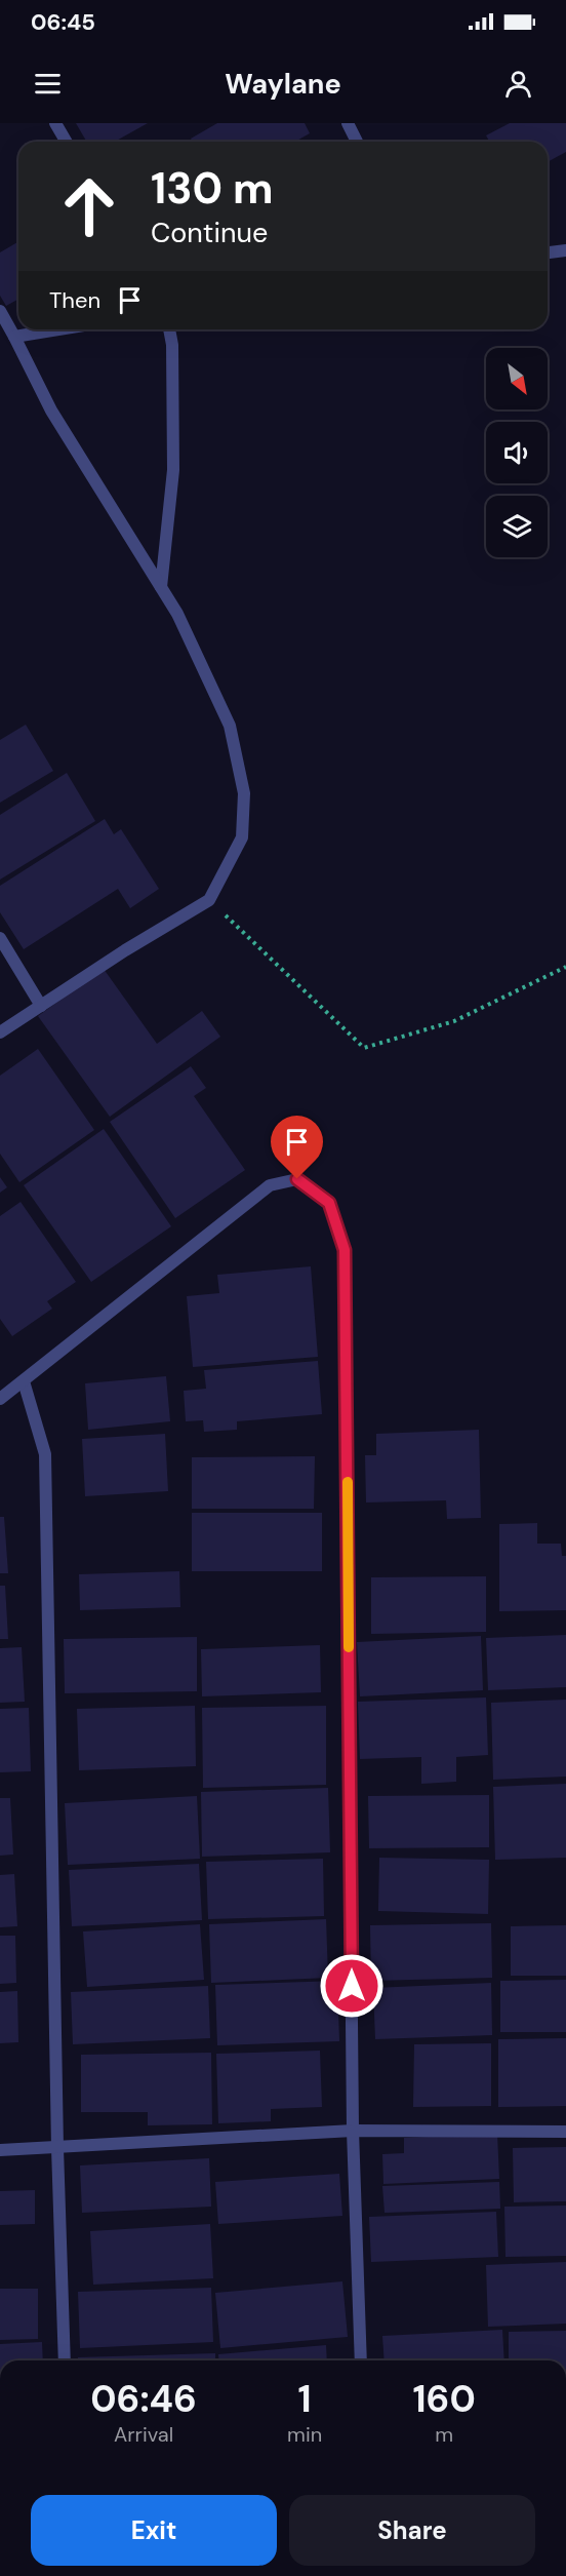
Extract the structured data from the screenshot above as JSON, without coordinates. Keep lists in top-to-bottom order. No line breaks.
{"north":"bottom right","page":{"status":"06:45","header":"Waylane","turn":["130 m","Continue"],"then":"Then","eta":["06:46","Arrival","1","min","160","m"],"buttons":["Exit","Share"]}}
